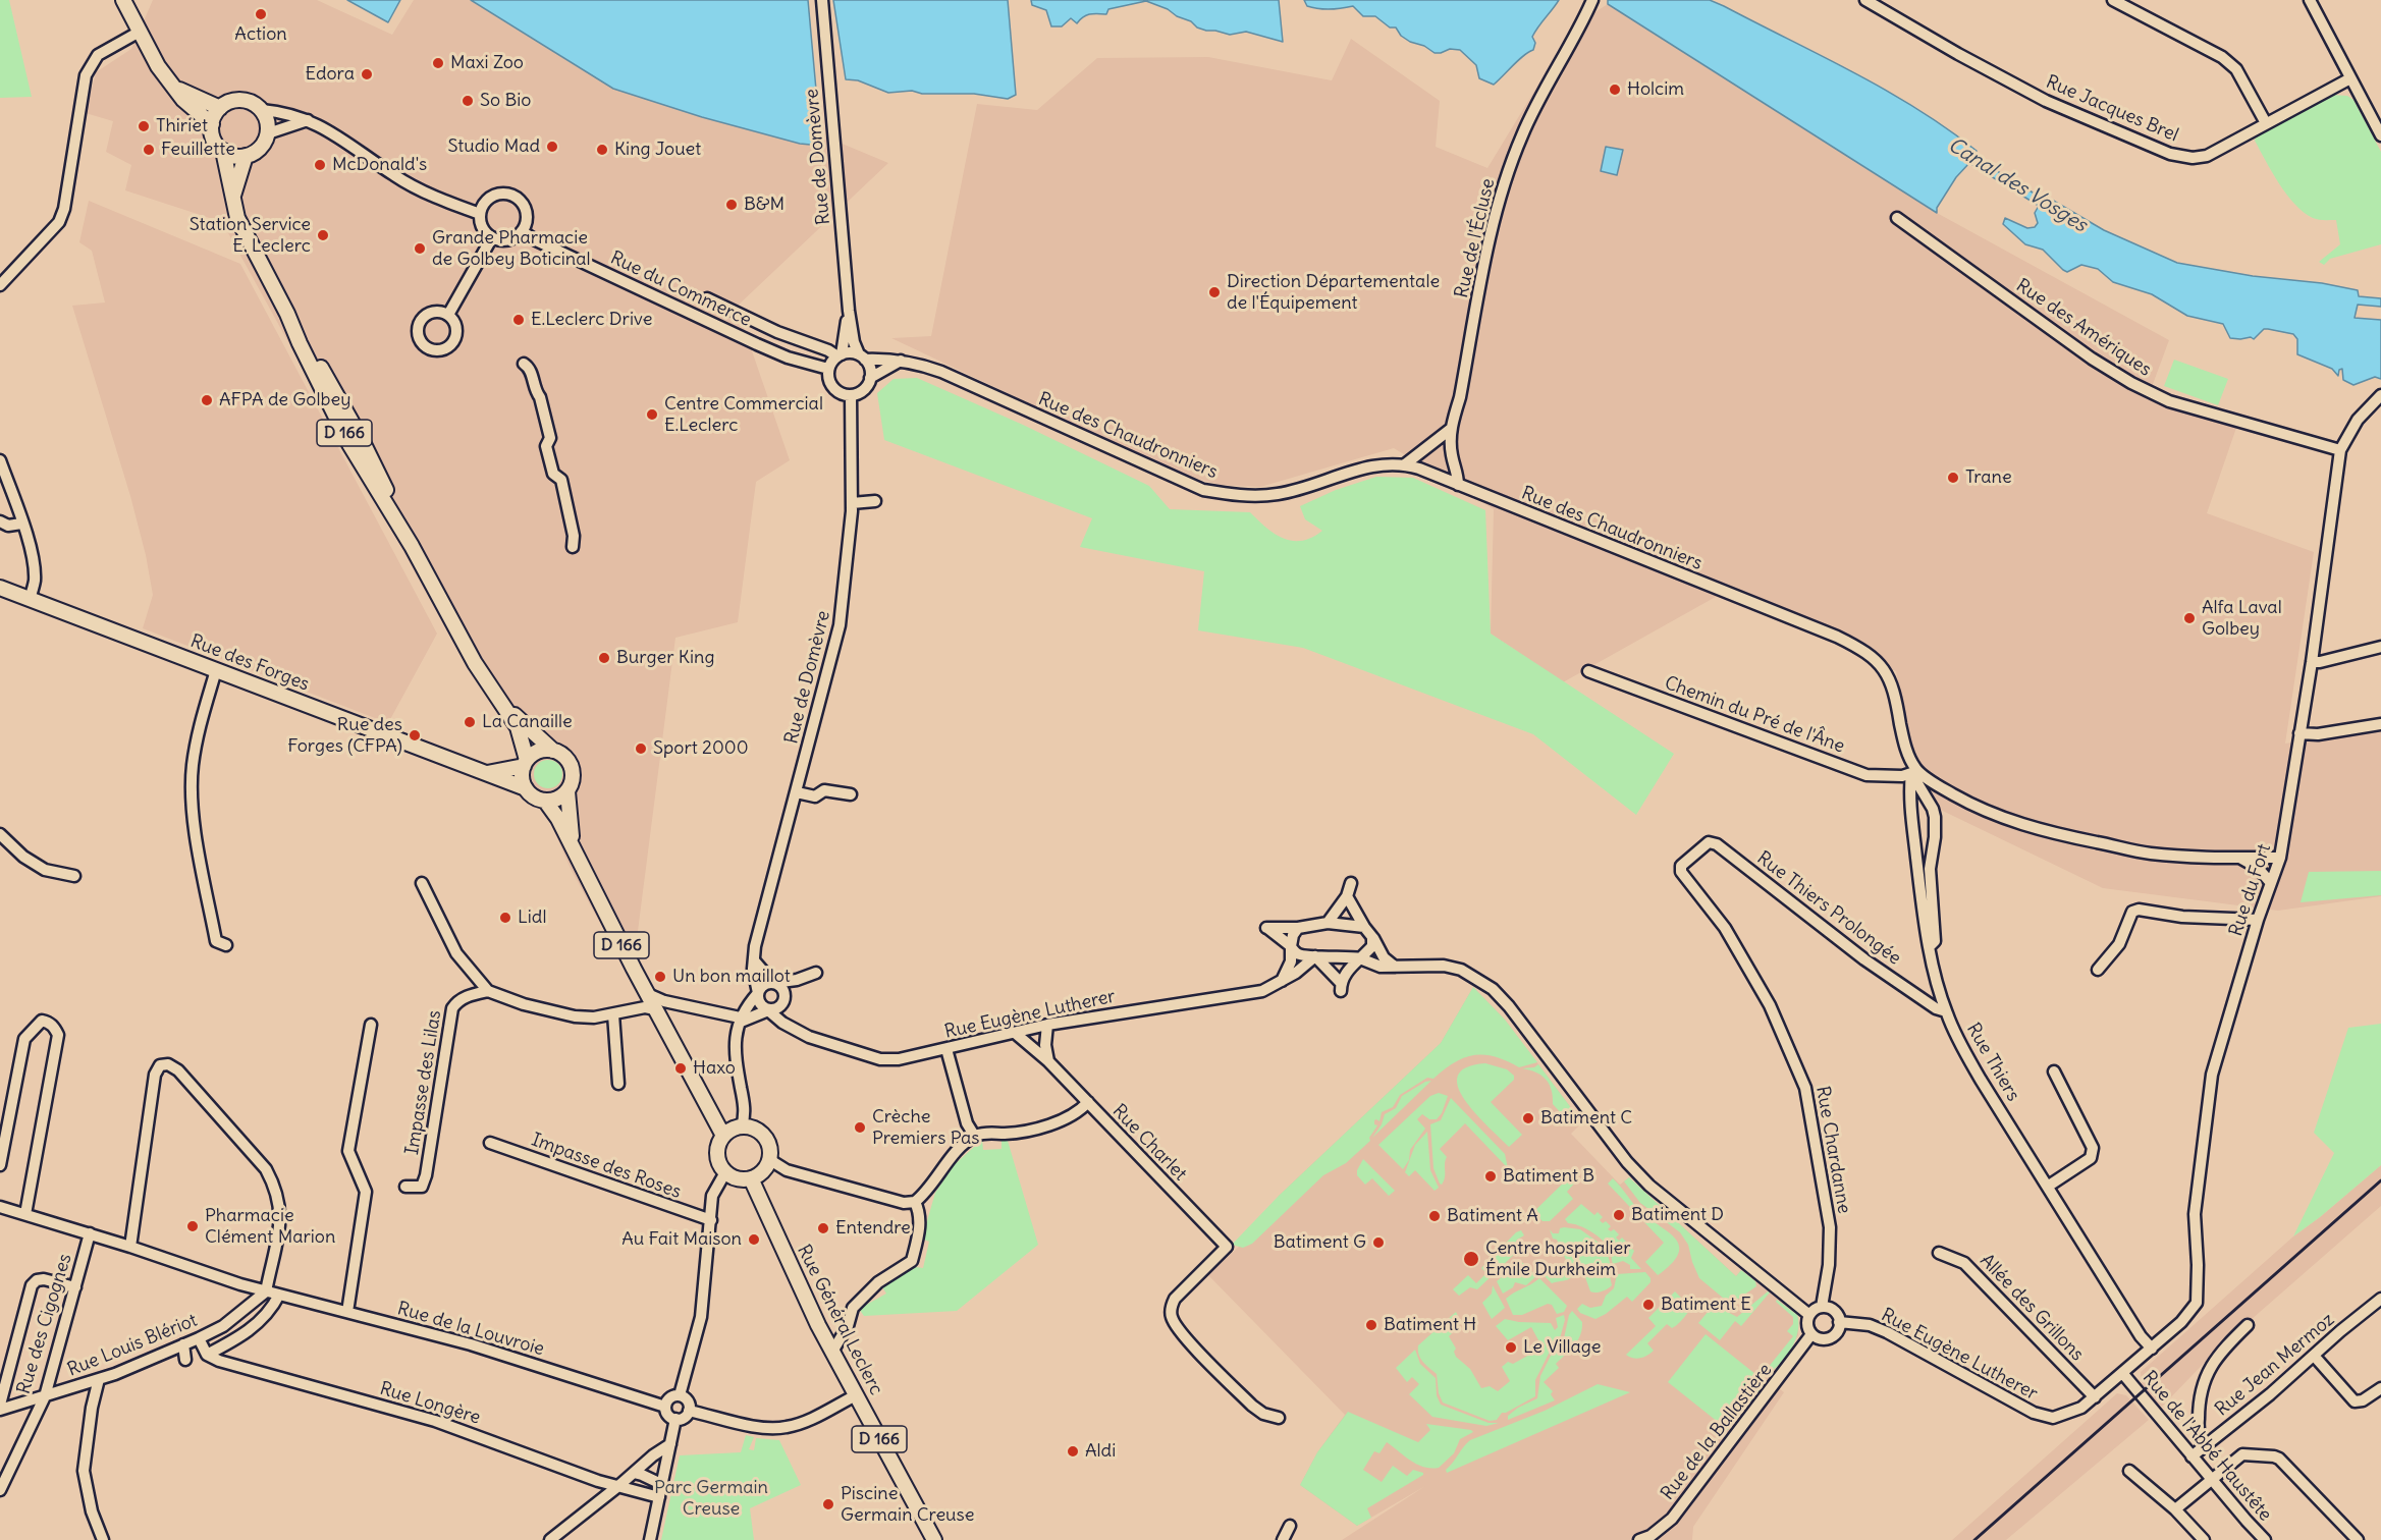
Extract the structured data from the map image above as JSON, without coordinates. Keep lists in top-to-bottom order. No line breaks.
{"streets":{"main road":["D 166","Rue des Forges","Rue Général Leclerc"],"street":["Rue Jacques Brel","Rue de Domèvre","Rue de l'Écluse","Rue du Commerce","Rue des Amériques","Rue des Chaudronniers","Chemin du Pré de l'Âne","Rue du Fort","Rue Thiers Prolongée","Rue Eugène Lutherer","Rue Thiers","Impasse des Lilas","Rue Charlet","Rue Chardanne","Impasse des Roses","Allée des Grillons","Rue des Cigognes","Rue de la Louvroie","Rue Louis Blériot","Rue Jean Mermoz","Rue Longère","Rue de la Ballastière","Rue de l'Abbé Haustête"]},"crossings":[["Rue de Domèvre","Rue du Commerce"],["Rue de Domèvre","Rue des Chaudronniers"],["Rue de Domèvre","Rue Eugène Lutherer"],["Rue de l'Écluse","Rue des Chaudronniers"],["Rue du Commerce","Rue des Chaudronniers"],["Rue des Amériques","Rue du Fort"],["D 166","Rue des Forges"],["D 166","Rue Général Leclerc"],["Rue des Chaudronniers","Chemin du Pré de l'Âne"],["Rue des Chaudronniers","Rue Thiers"],["Chemin du Pré de l'Âne","Rue Thiers"],["Rue du Fort","Rue Eugène Lutherer"],["Rue du Fort","Rue Thiers"],["Rue du Fort","Rue de l'Abbé Haustête"],["Rue Thiers Prolongée","Rue Thiers"],["Rue Thiers Prolongée","Rue Chardanne"],["Rue Eugène Lutherer","Rue Charlet"],["Rue Eugène Lutherer","Rue Chardanne"],["Rue Eugène Lutherer","Allée des Grillons"],["Rue Eugène Lutherer","Rue de la Ballastière"],["Rue Eugène Lutherer","Rue de l'Abbé Haustête"],["Rue Chardanne","Rue de la Ballastière"],["Rue des Cigognes","Rue de la Louvroie"],["Rue des Cigognes","Rue Louis Blériot"],["Rue de la Louvroie","Rue Louis Blériot"],["Rue Jean Mermoz","Rue de l'Abbé Haustête"]],"water":["Canal des Vosges"],"parks":["Parc Germain Creuse"],"places":["Action","Maxi Zoo","Edora","Holcim","So Bio","Thiriet","Studio Mad","Feuillette","King Jouet","McDonald's","B&M","Station Service E. Leclerc","Grande Pharmacie de Golbey Boticinal","Direction Départementale de l'Équipement","E.Leclerc Drive","AFPA de Golbey","Centre Commercial E.Leclerc","Trane","Alfa Laval Golbey","Burger King","La Canaille","Rue des Forges (CFPA)","Sport 2000","Lidl","Un bon maillot","Haxo","Batiment C","Crèche Premiers Pas","Batiment B","Batiment D","Batiment A","Pharmacie Clément Marion","Entendre","Au Fait Maison","Batiment G","Centre hospitalier Émile Durkheim","Batiment E","Batiment H","Le Village","Aldi","Piscine Germain Creuse"]}
